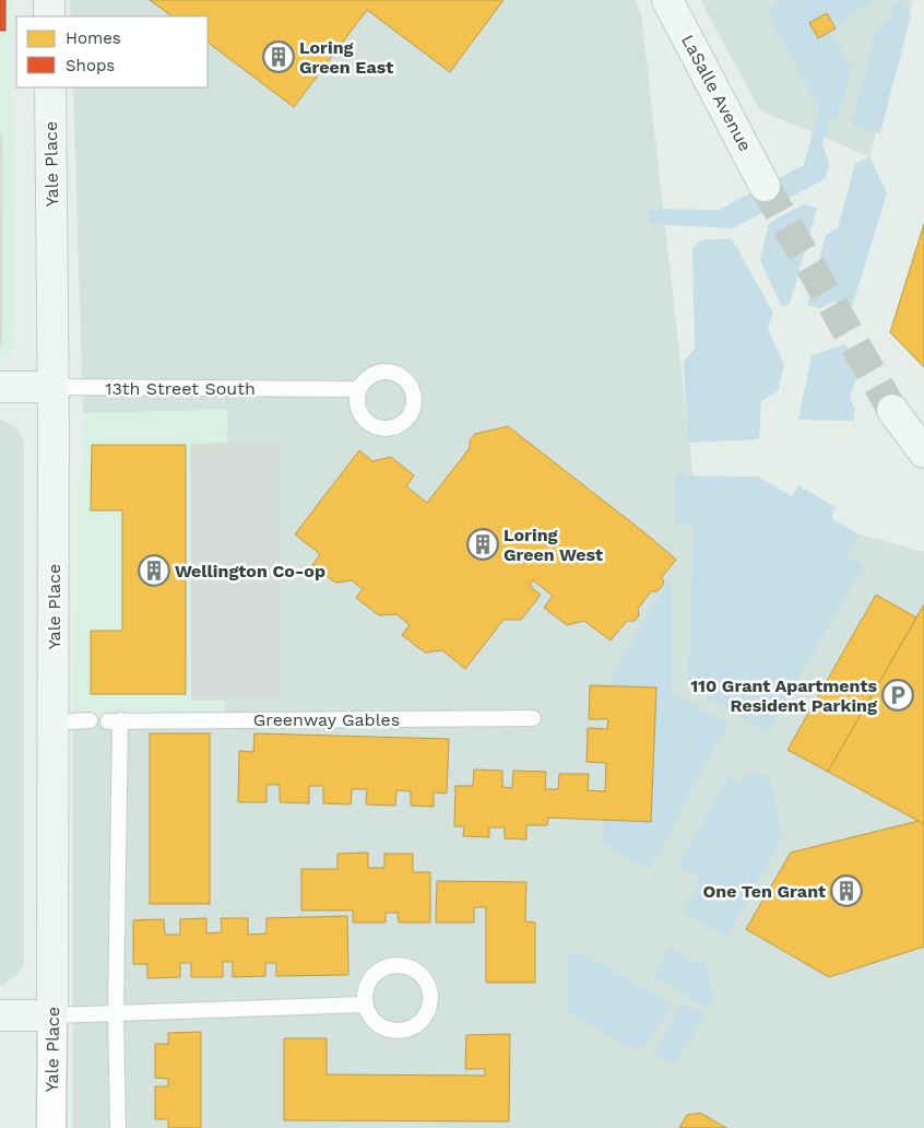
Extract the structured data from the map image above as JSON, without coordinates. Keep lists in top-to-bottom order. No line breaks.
{"streets":{"street":["LaSalle Avenue","Yale Place","13th Street South"],"lane":["Greenway Gables"]},"crossings":[["Yale Place","13th Street South"]],"places":{"building":["Loring Green East","Loring Green West","Wellington Co-op","One Ten Grant"],"parking":["110 Grant Apartments Resident Parking"]},"legend":["Homes","Shops"]}
